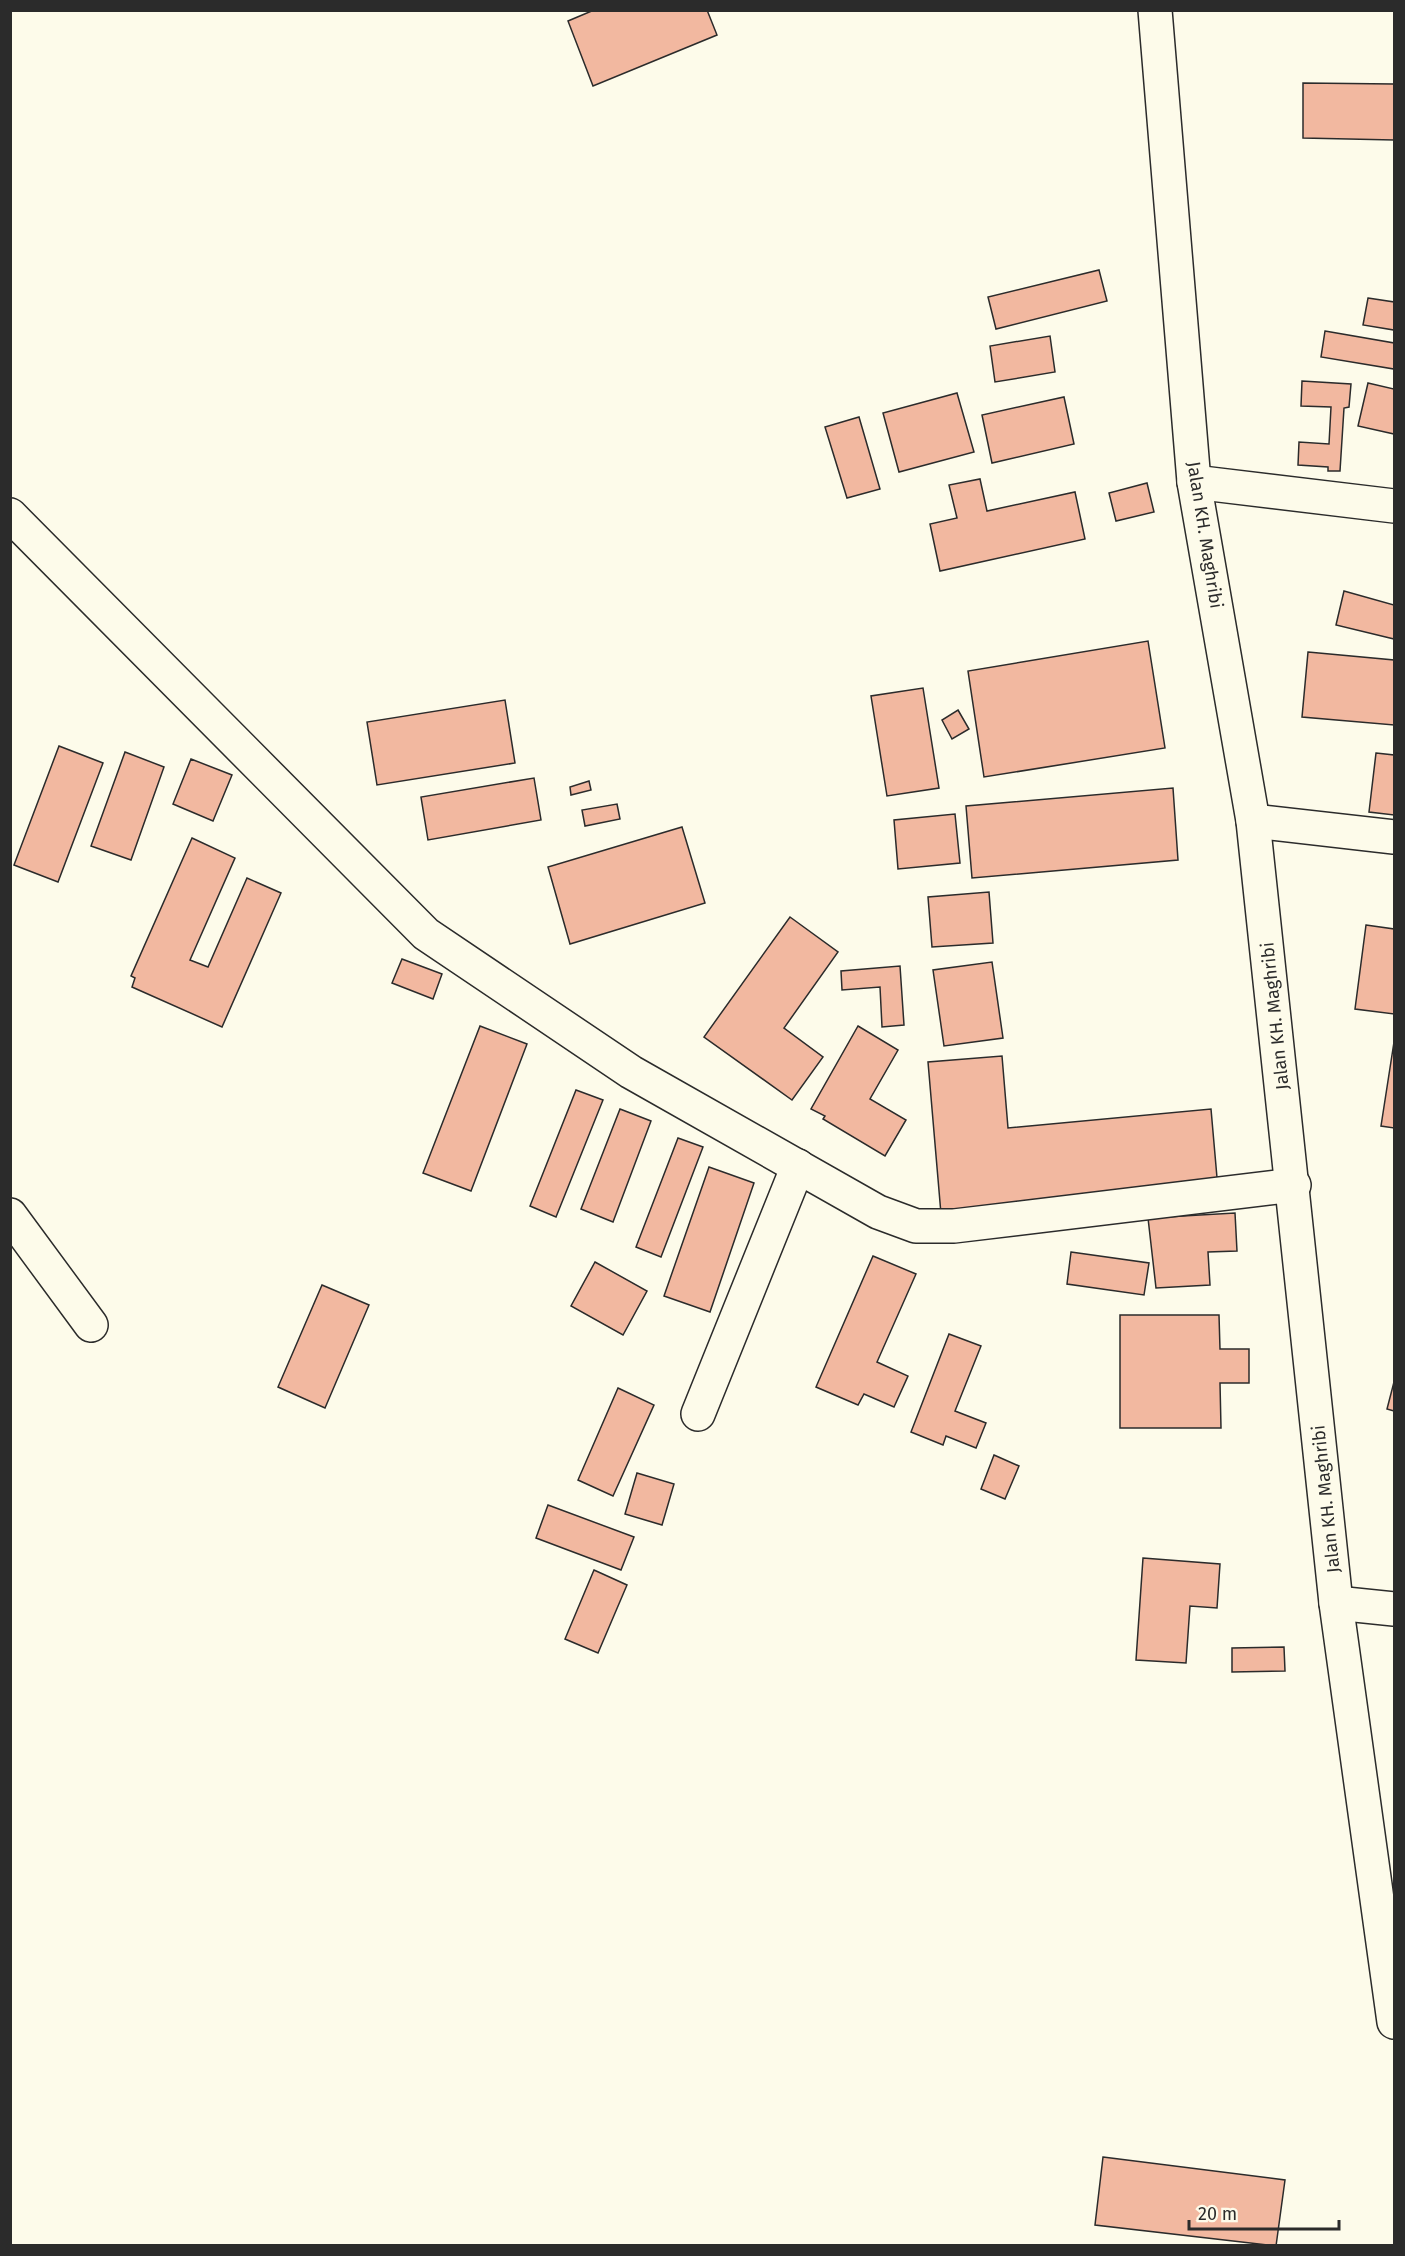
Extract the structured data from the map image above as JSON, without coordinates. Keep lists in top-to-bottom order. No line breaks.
{"streets":{"main road":["Jalan KH. Maghribi"]},"scale_bar":"20 m"}
